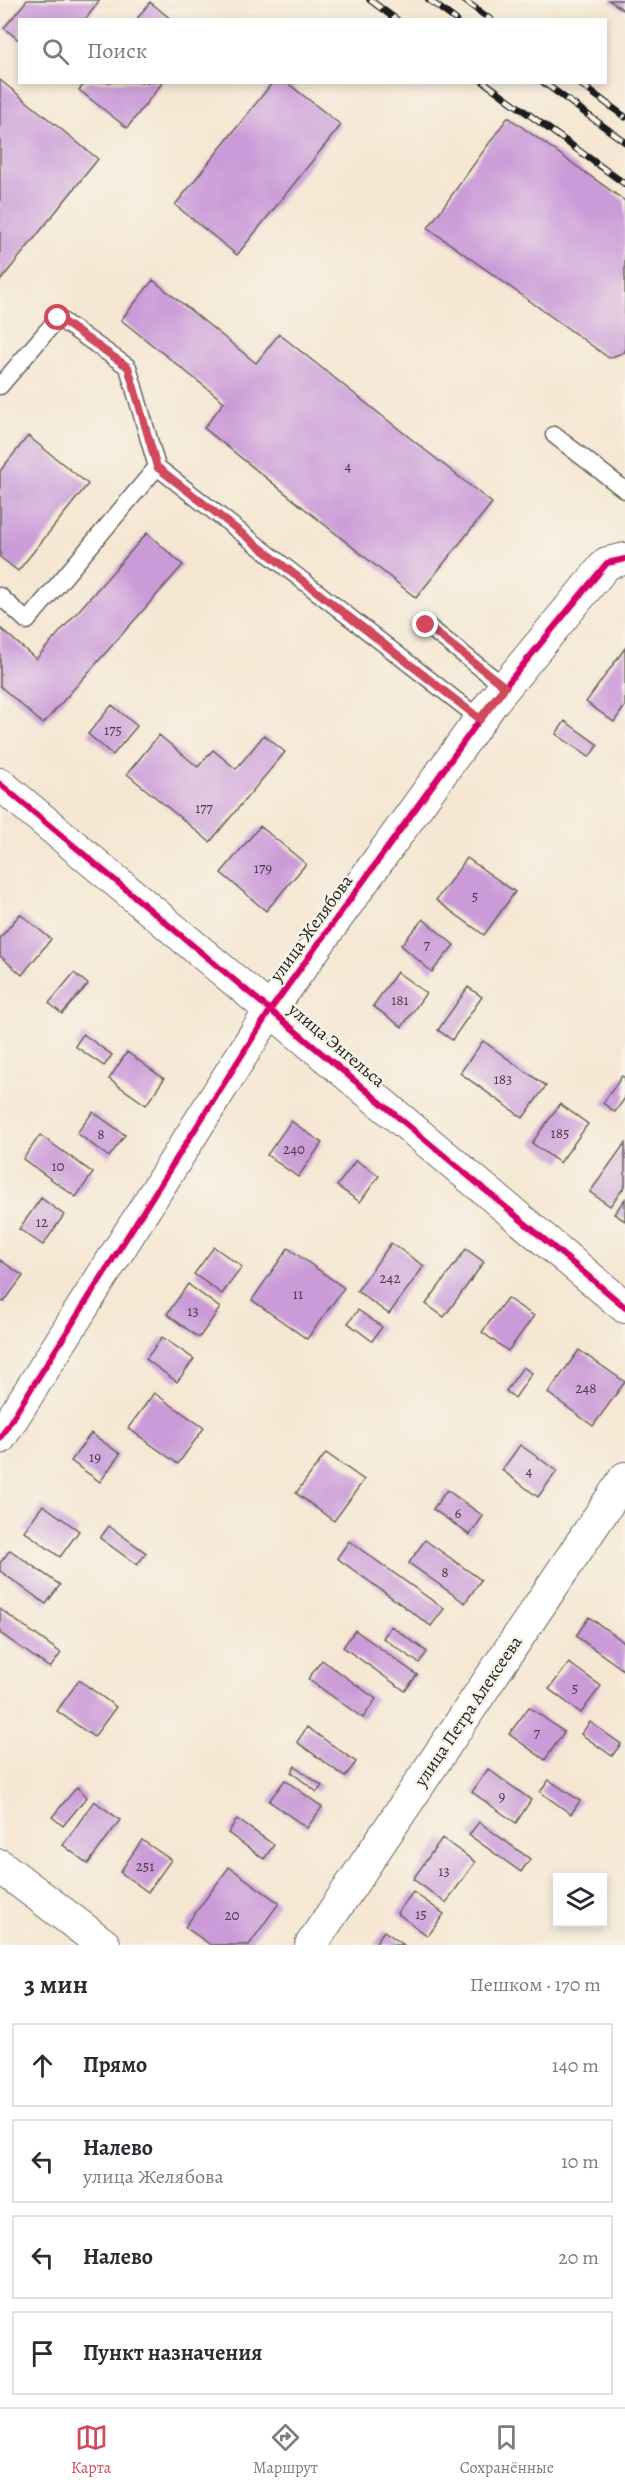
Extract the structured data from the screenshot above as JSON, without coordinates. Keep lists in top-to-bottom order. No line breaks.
{"streets":{"street":["улица Желябова","улица Энгельса","улица Петра Алексеева"]},"crossings":[["улица Желябова","улица Энгельса"]],"house_numbers":["4","175","177","179","5","7","181","183","185","8","240","10","12","242","11","13","248","19","4","6","8","5","7","9","251","13","15","20"],"page":{"search":"Поиск","heading":["3 мин","Пешком · 170 m"],"list":[["Прямо","140 m"],["Налево","улица Желябова","10 m"],["Налево","20 m"],"Пункт назначения"],"nav":["Карта","Маршрут","Сохранённые"]}}
